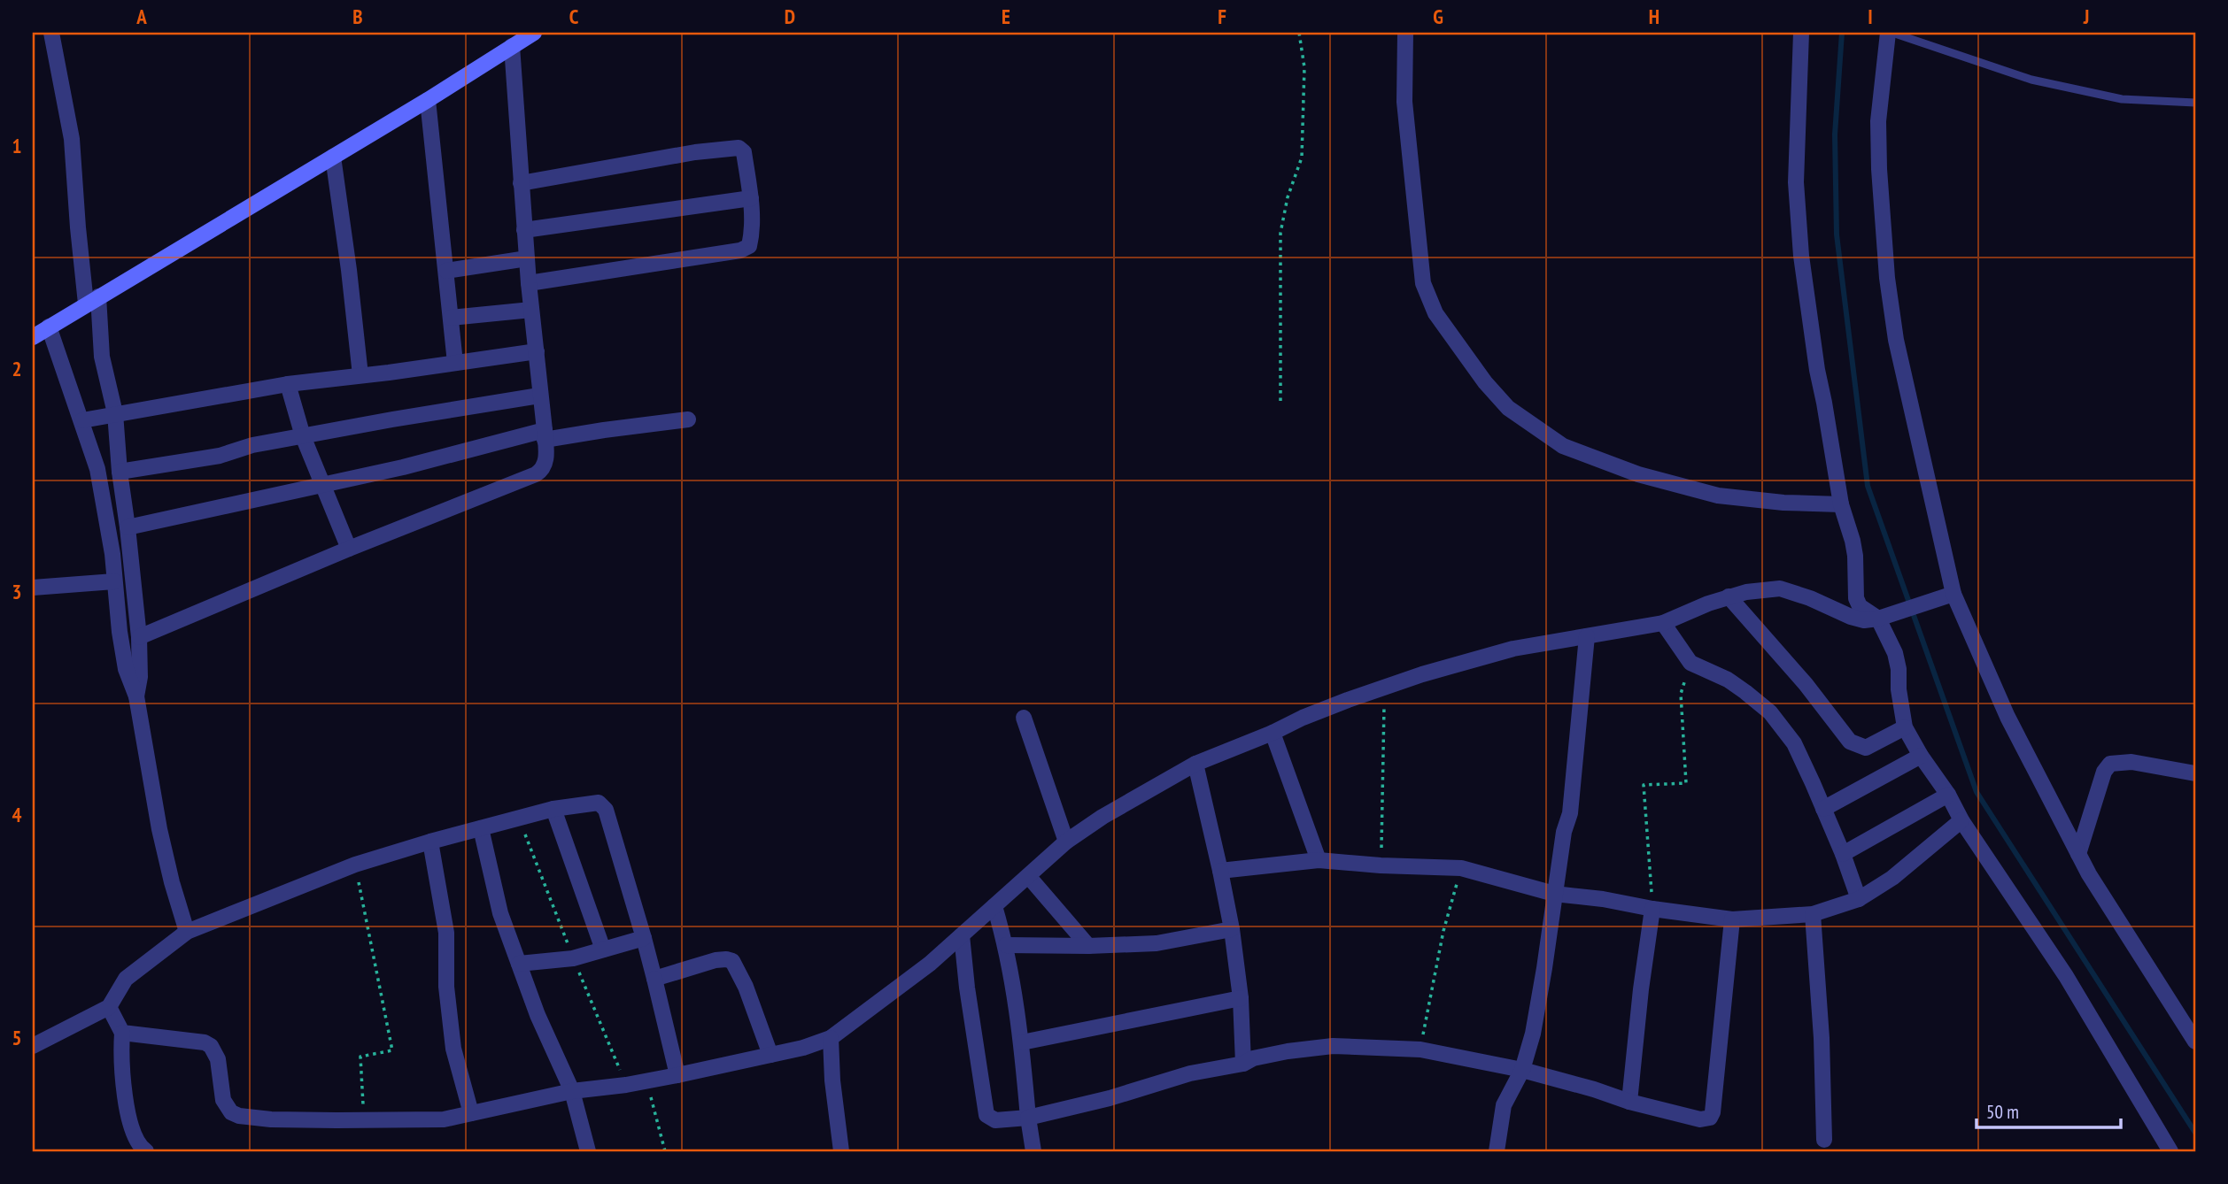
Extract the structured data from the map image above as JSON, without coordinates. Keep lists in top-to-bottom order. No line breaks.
{"scale_bar":"50 m","grid":{"columns":["A","B","C","D","E","F","G","H","I","J"],"rows":["1","2","3","4","5"]}}
